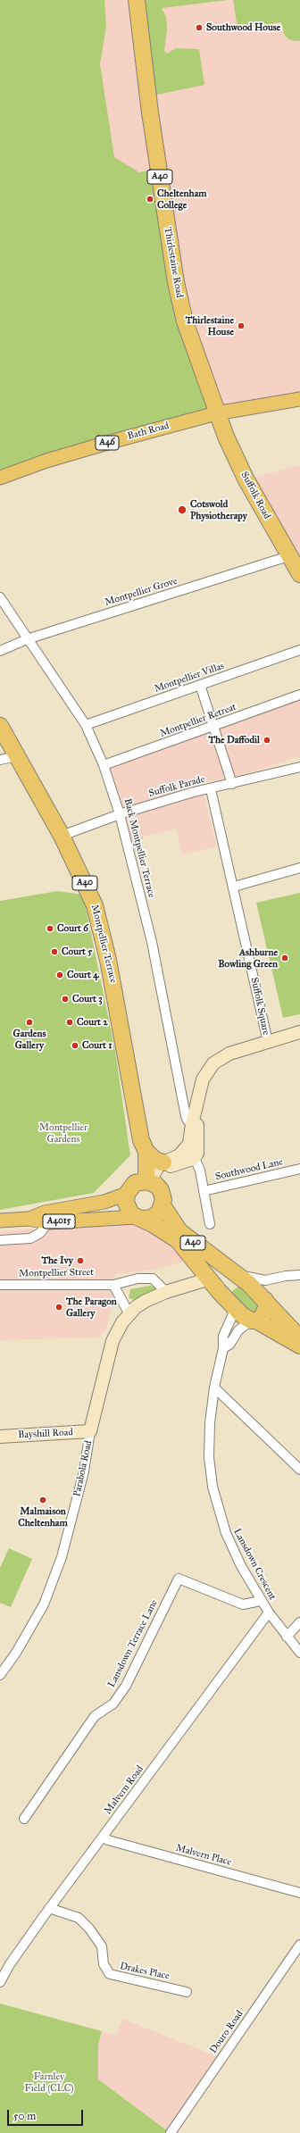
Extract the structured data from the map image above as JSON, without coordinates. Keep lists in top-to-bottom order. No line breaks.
{"streets":{"highway":["A40","Thirlestaine Road","Suffolk Road","Montpellier Terrace"],"main road":["Bath Road","A46","A4015"],"street":["Montpellier Grove","Montpellier Villas","Montpellier Retreat","Suffolk Parade","Back Montpellier Terrace","Suffolk Square","Southwood Lane","Montpellier Street","Bayshill Road","Parabola Road","Lansdown Crescent","Lansdown Terrace Lane","Malvern Road","Malvern Place","Drakes Place","Douro Road"]},"crossings":[["A40","Montpellier Terrace"],["A40","A4015"],["A40","Parabola Road"],["A40","Lansdown Crescent"],["Thirlestaine Road","Bath Road"],["Thirlestaine Road","Suffolk Road"],["Bath Road","Suffolk Road"],["Suffolk Road","Montpellier Grove"],["Montpellier Grove","Back Montpellier Terrace"],["Montpellier Villas","Back Montpellier Terrace"],["Montpellier Retreat","Back Montpellier Terrace"],["Suffolk Parade","Back Montpellier Terrace"],["Suffolk Parade","Montpellier Terrace"],["Suffolk Parade","Suffolk Square"],["Back Montpellier Terrace","Suffolk Square"],["Montpellier Terrace","A4015"],["Montpellier Street","Parabola Road"],["Bayshill Road","Parabola Road"],["Parabola Road","Lansdown Crescent"],["Lansdown Crescent","Lansdown Terrace Lane"],["Lansdown Crescent","Malvern Road"],["Malvern Road","Malvern Place"],["Malvern Road","Drakes Place"]],"parks":["Montpellier Gardens","Farnley Field (CLC)"],"places":["Southwood House","Cheltenham College","Thirlestaine House","Cotswold Physiotherapy","The Daffodil","Court 6","Court 5","Ashburne Bowling Green","Court 4","Court 3","Gardens Gallery","Court 2","Court 1","The Ivy","The Paragon Gallery","Malmaison Cheltenham"],"scale_bar":"50 m"}
